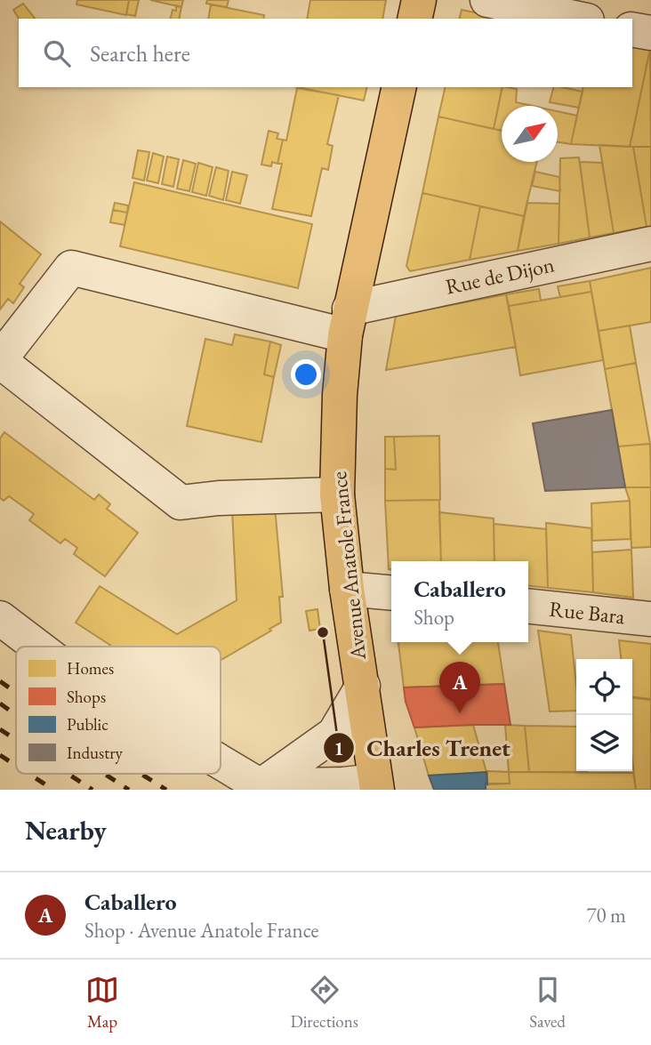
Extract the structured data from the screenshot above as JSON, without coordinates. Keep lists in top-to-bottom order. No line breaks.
{"streets":{"main road":["Avenue Anatole France"],"street":["Rue de Dijon","Rue Bara"]},"crossings":[["Rue de Dijon","Avenue Anatole France"]],"places":["Charles Trenet"],"legend":["Homes","Shops","Public","Industry"],"north":"top right","page":{"search":"Search here","popup":["Caballero","Shop"],"pins":"A","heading":"Nearby","list":[{"mark":"A","name":"Caballero","note":"Shop · Avenue Anatole France","value":"70 m"}],"nav":["Map","Directions","Saved"]}}
